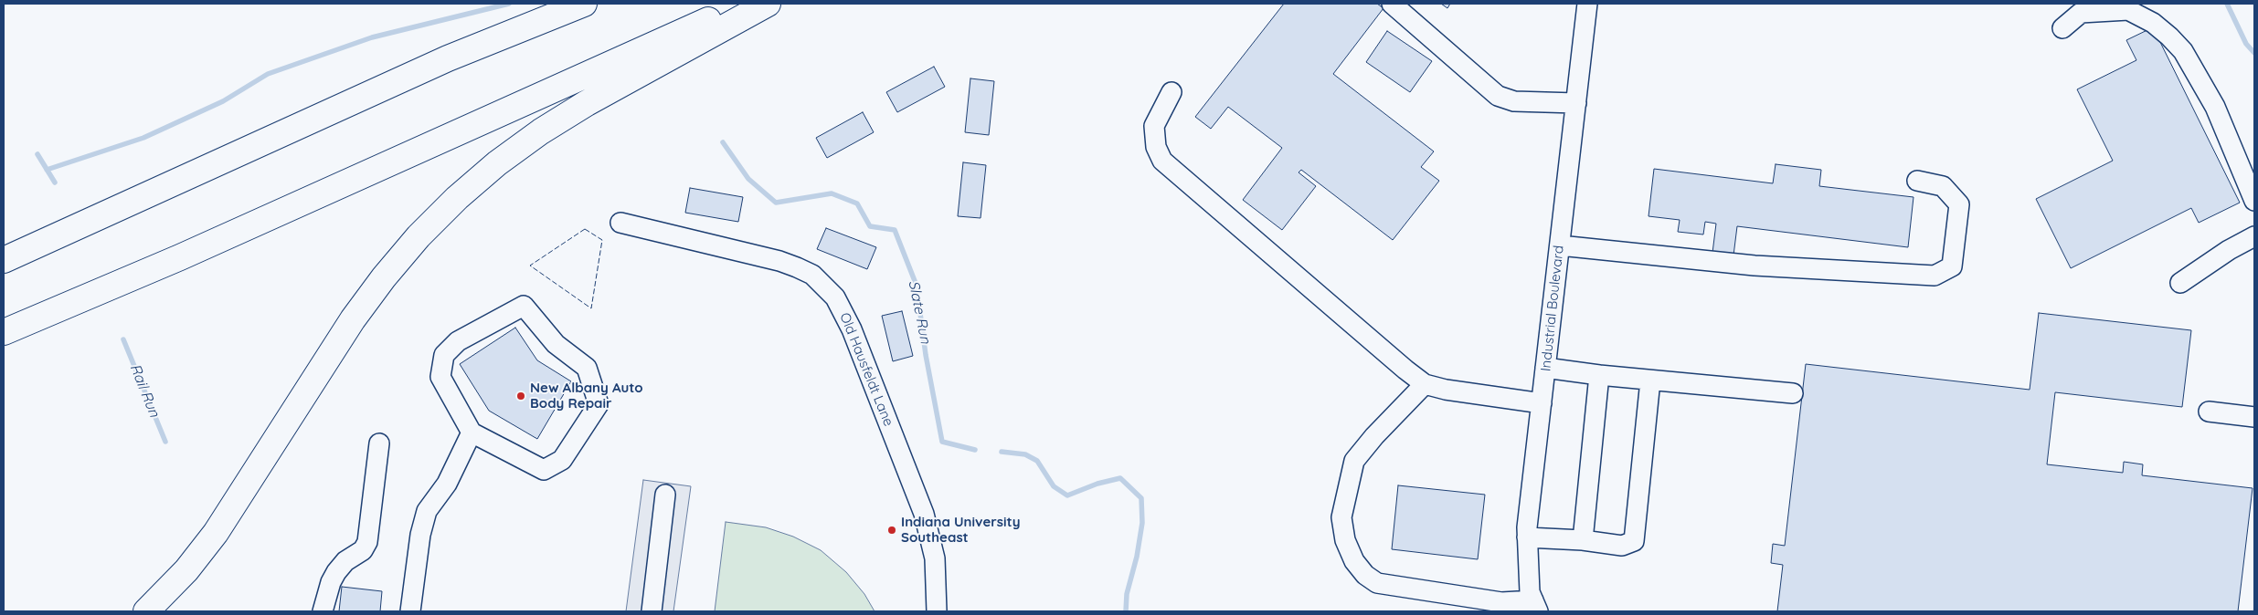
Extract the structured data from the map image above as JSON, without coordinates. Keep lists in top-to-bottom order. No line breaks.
{"streets":{"street":["Industrial Boulevard","Old Hausfeldt Lane"]},"water":["Slate Run","Rail Run"],"places":["New Albany Auto Body Repair","Indiana University Southeast"]}
